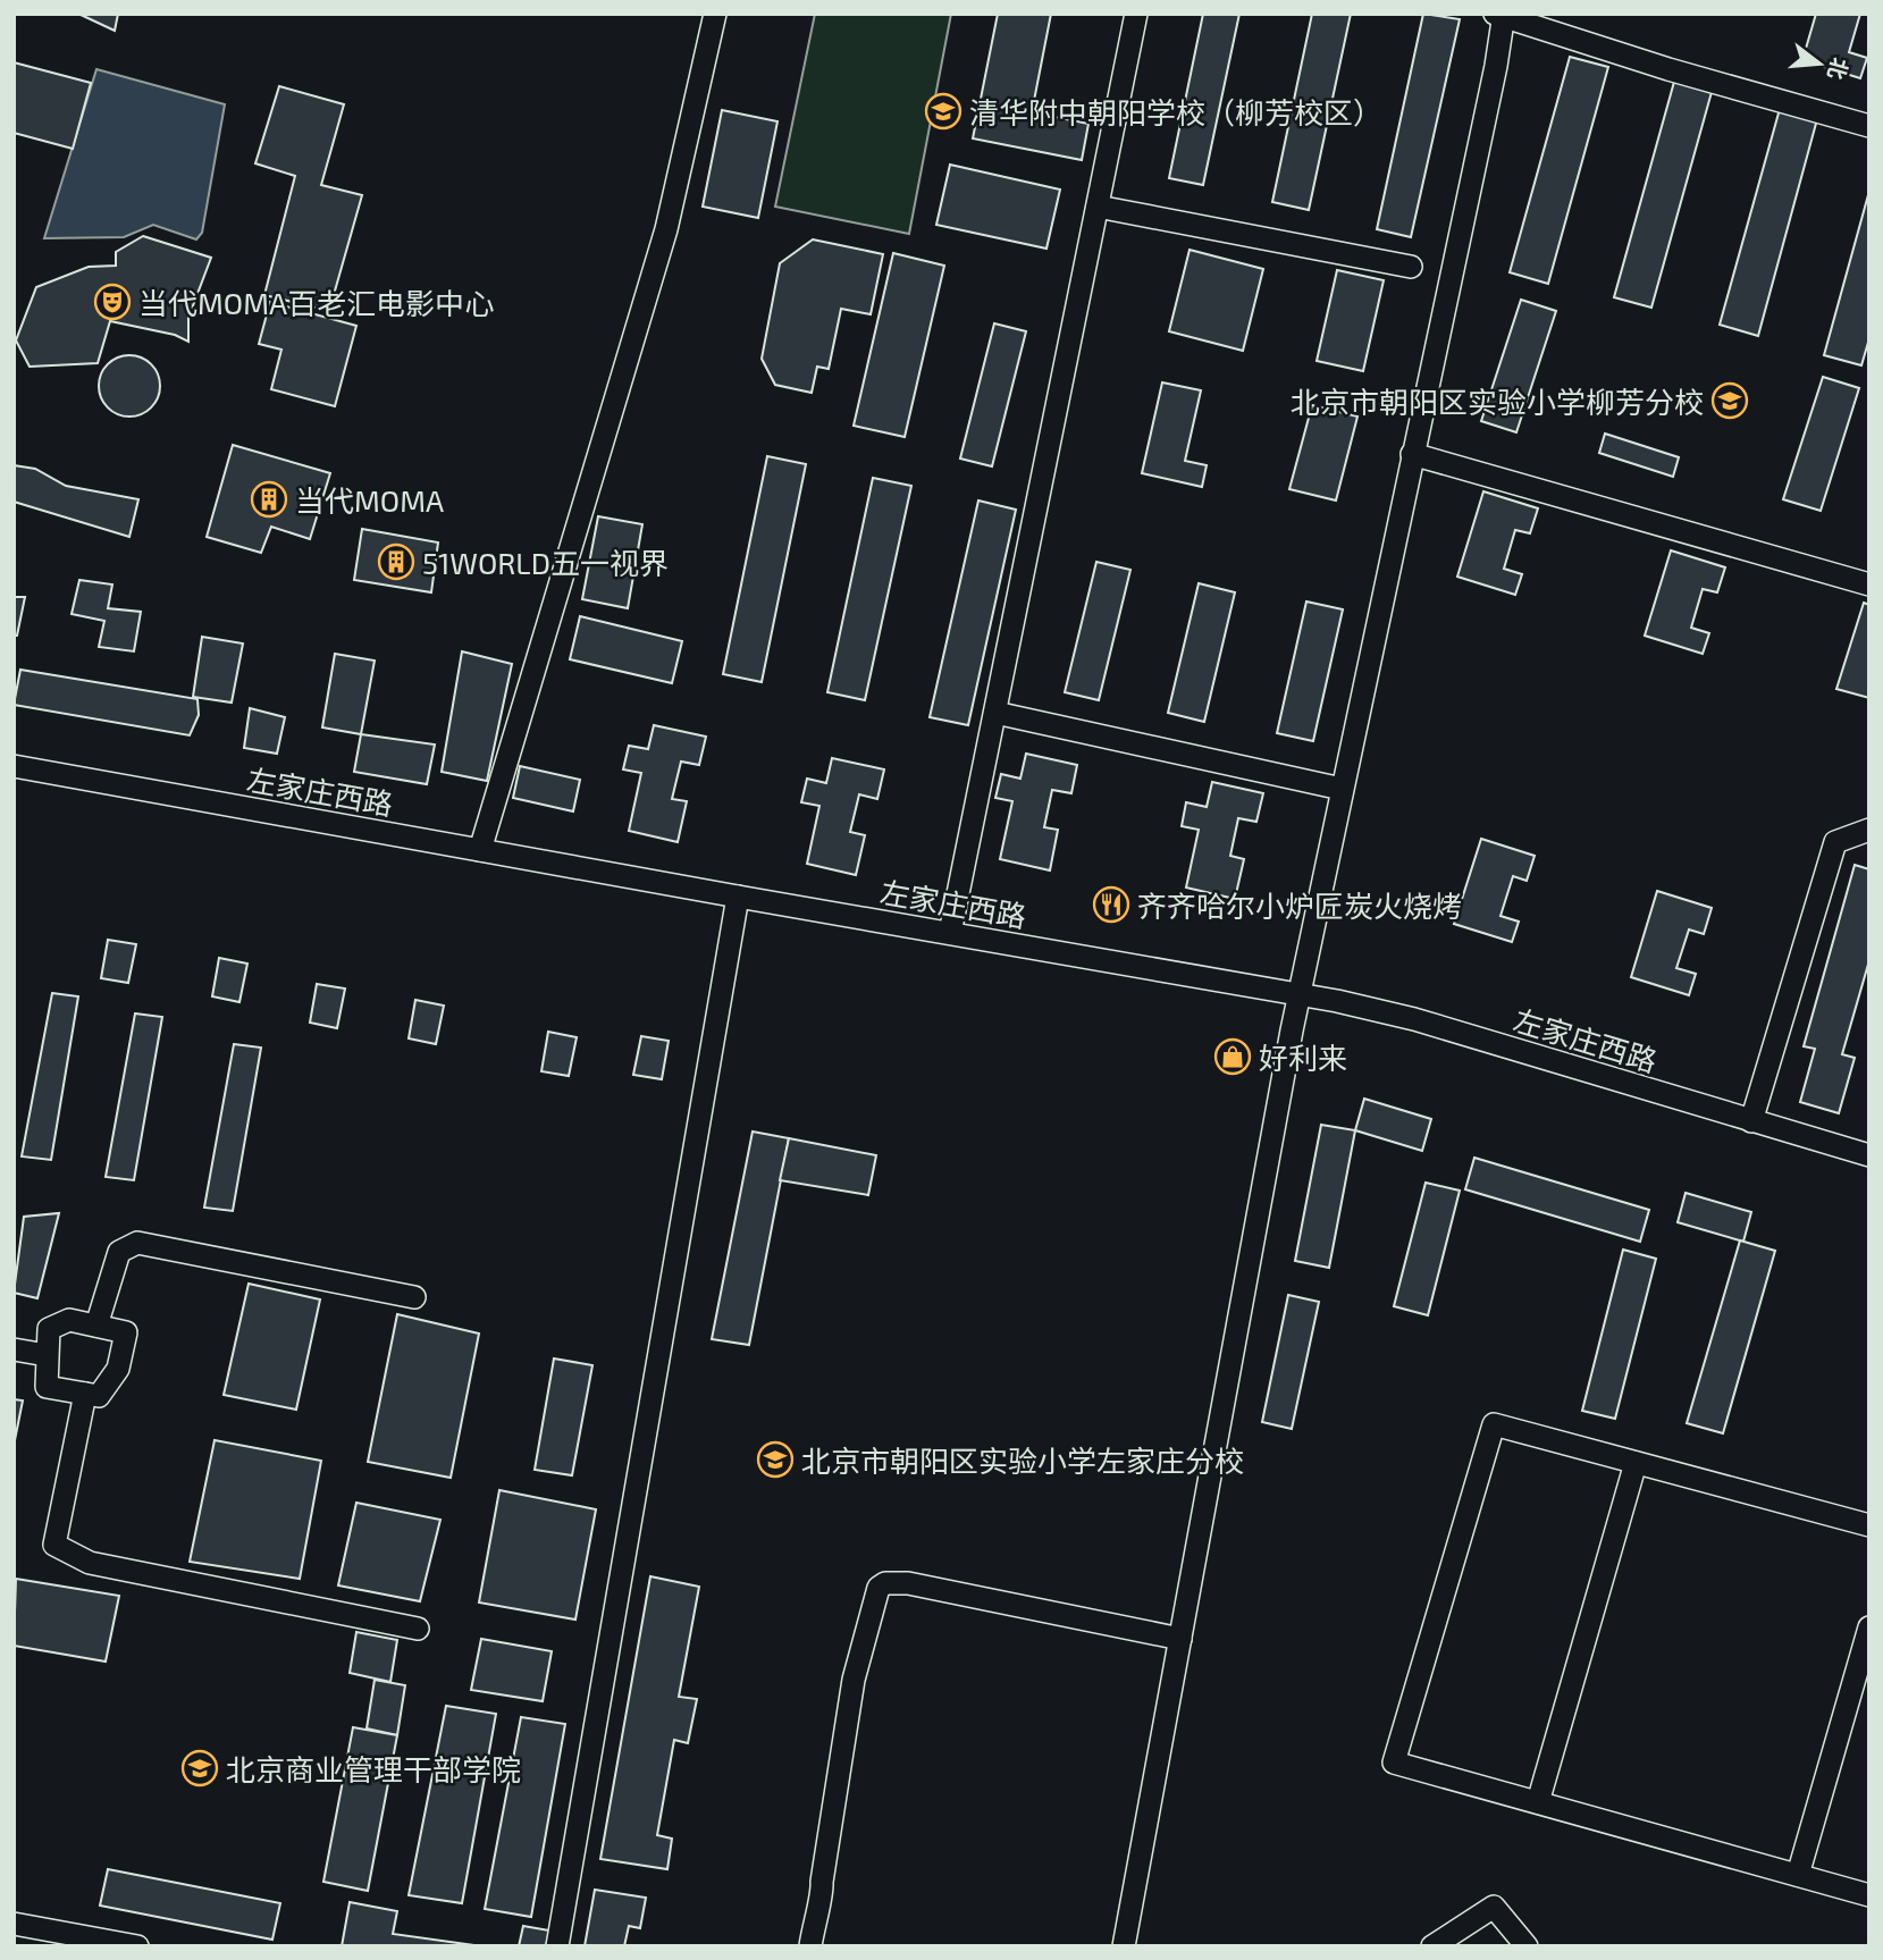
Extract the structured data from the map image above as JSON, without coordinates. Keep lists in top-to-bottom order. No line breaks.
{"streets":{"street":["左家庄西路"]},"places":{"school or university":["清华附中朝阳学校（柳芳校区）","北京市朝阳区实验小学柳芳分校","北京市朝阳区实验小学左家庄分校","北京商业管理干部学院"],"theatre":["当代MOMA百老汇电影中心"],"building":["当代MOMA","51WORLD五一视界"],"restaurant":["齐齐哈尔小炉匠炭火烧烤"],"shop":["好利来"]},"north":"right"}
